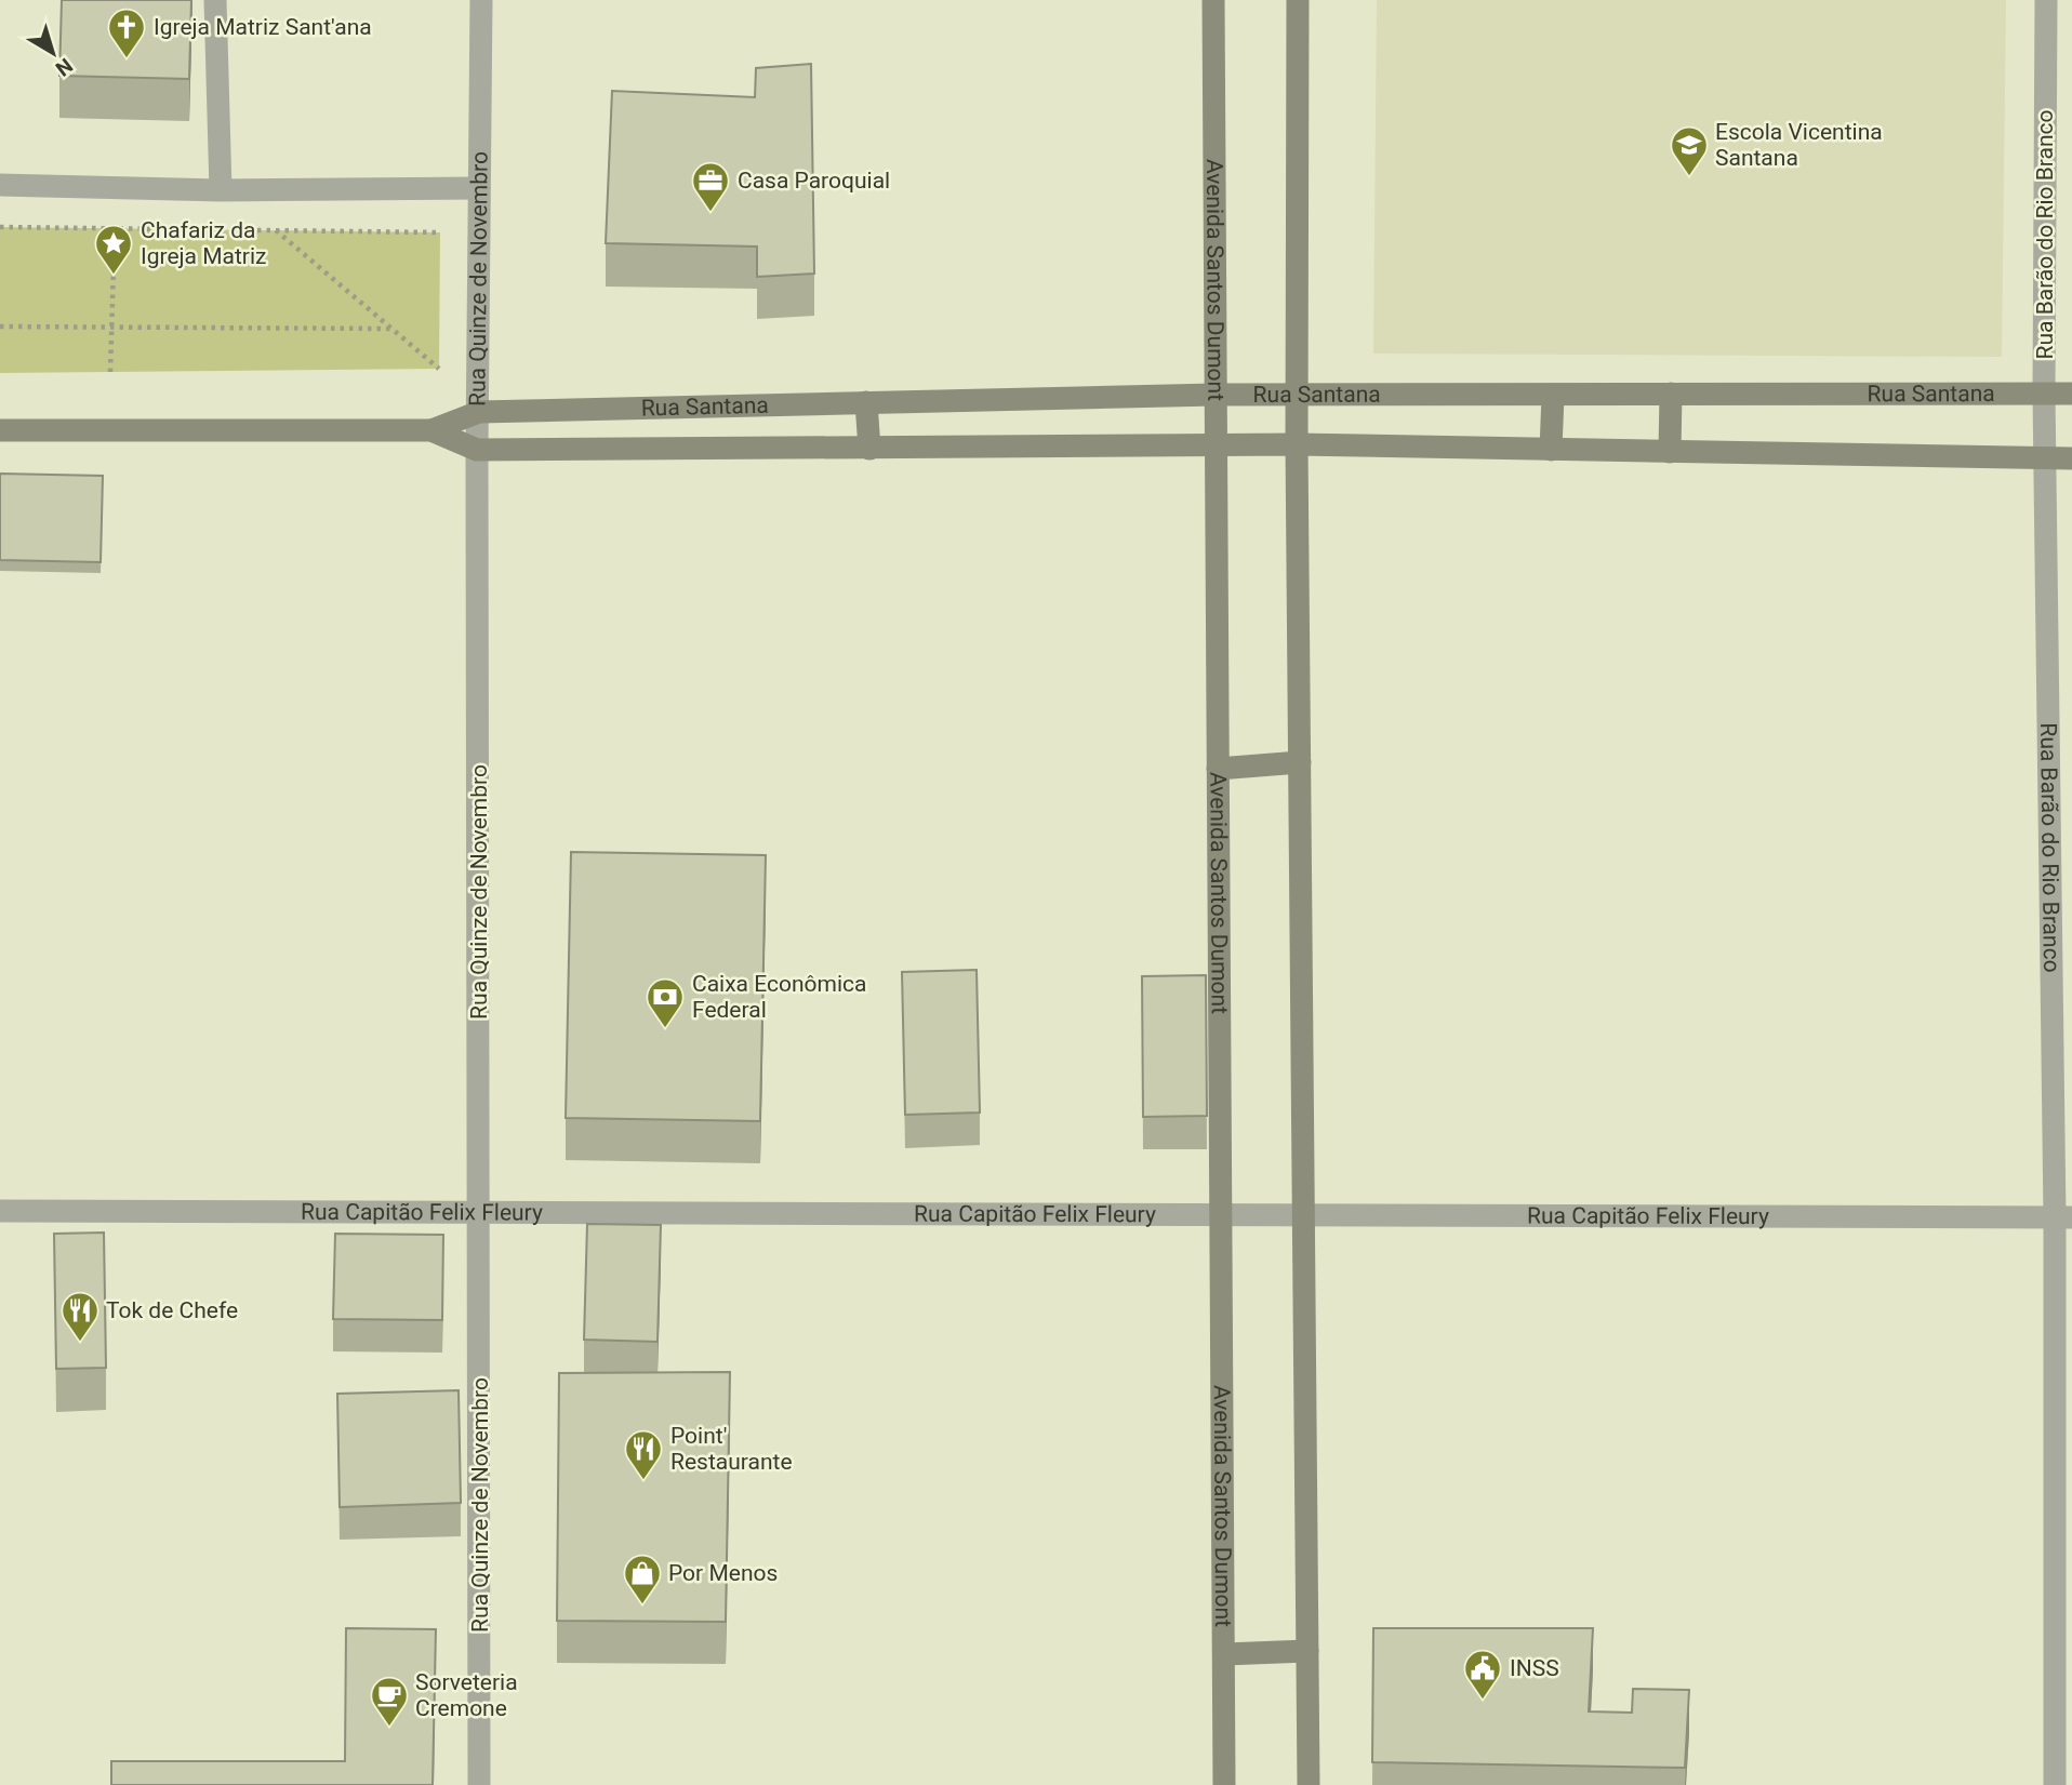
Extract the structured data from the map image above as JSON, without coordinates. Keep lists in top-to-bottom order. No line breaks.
{"streets":{"street":["Rua Barão do Rio Branco","Rua Quinze de Novembro","Avenida Santos Dumont","Rua Santana","Rua Capitão Felix Fleury"]},"crossings":[["Rua Barão do Rio Branco","Rua Santana"],["Rua Barão do Rio Branco","Rua Capitão Felix Fleury"],["Rua Quinze de Novembro","Rua Santana"],["Rua Quinze de Novembro","Rua Capitão Felix Fleury"],["Avenida Santos Dumont","Rua Santana"],["Avenida Santos Dumont","Rua Capitão Felix Fleury"]],"places":{"church":["Igreja Matriz Sant'ana"],"school or university":["Escola Vicentina Santana"],"office":["Casa Paroquial"],"place":["Chafariz da Igreja Matriz"],"bank":["Caixa Econômica Federal"],"restaurant":["Tok de Chefe","Point' Restaurante"],"shop":["Por Menos"],"public building":["INSS"],"cafe":["Sorveteria Cremone"]},"north":"bottom right"}
